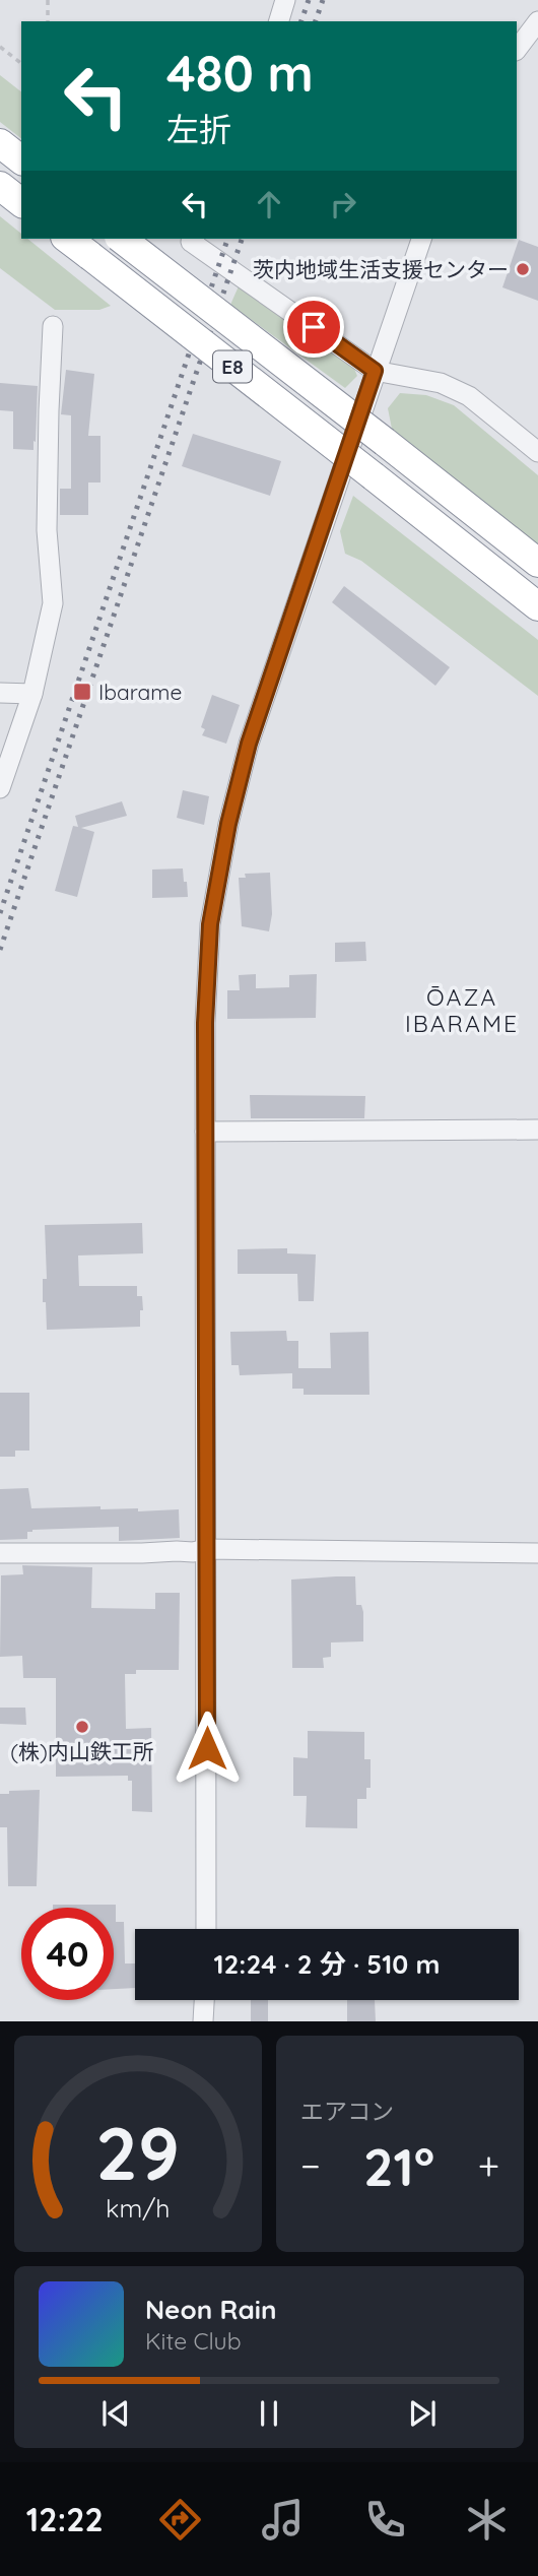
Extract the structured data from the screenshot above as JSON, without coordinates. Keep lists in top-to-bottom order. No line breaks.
{"streets":{"highway":["E8"]},"districts":["ŌAZA IBARAME"],"places":{"other":["茨内地域生活支援センター","(株)内山鉄工所"],"transit":["Ibarame"]},"page":{"turn":["480 m","左折"],"limit":"40","trip":"12:24 · 2 分 · 510 m","tile":"エアコン","heat":["−","21°","+"],"song":["Neon Rain","Kite Club"],"tabs":"12:22","gauge":["29","km/h"]}}
